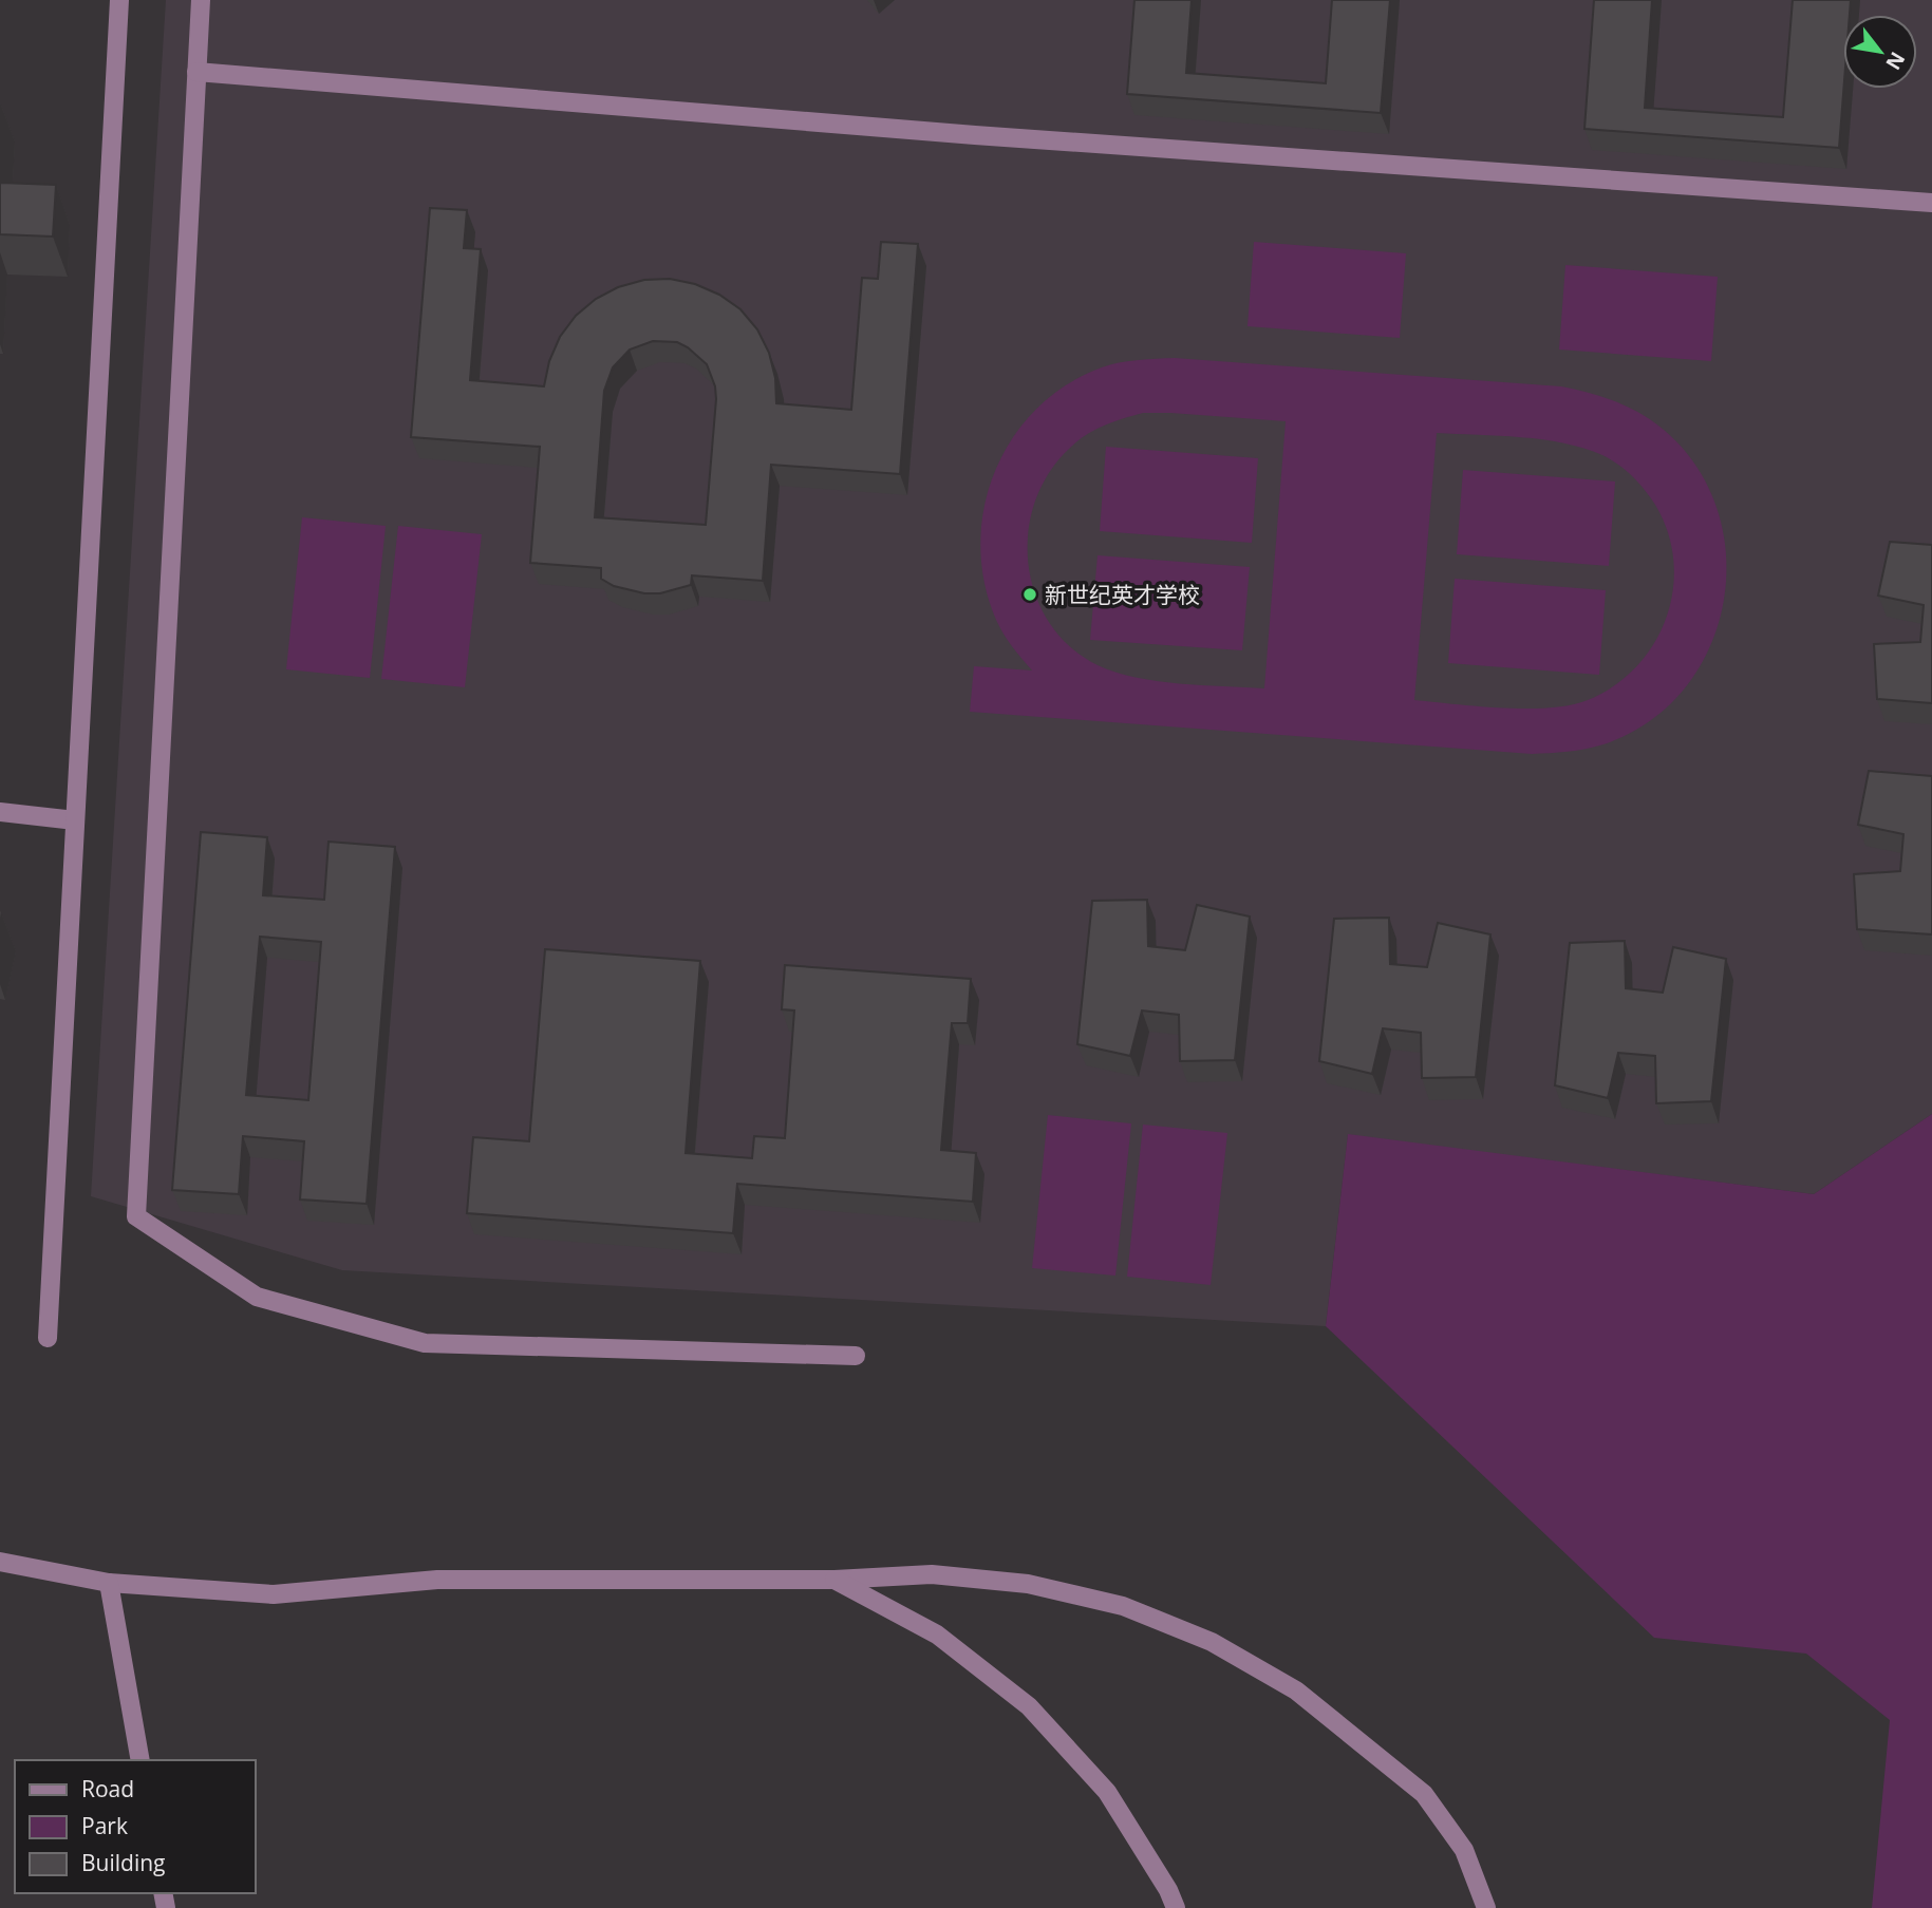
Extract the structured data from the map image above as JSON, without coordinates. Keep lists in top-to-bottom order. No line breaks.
{"places":["新世纪英才学校"],"legend":["Road","Park","Building"],"north":"bottom right"}
